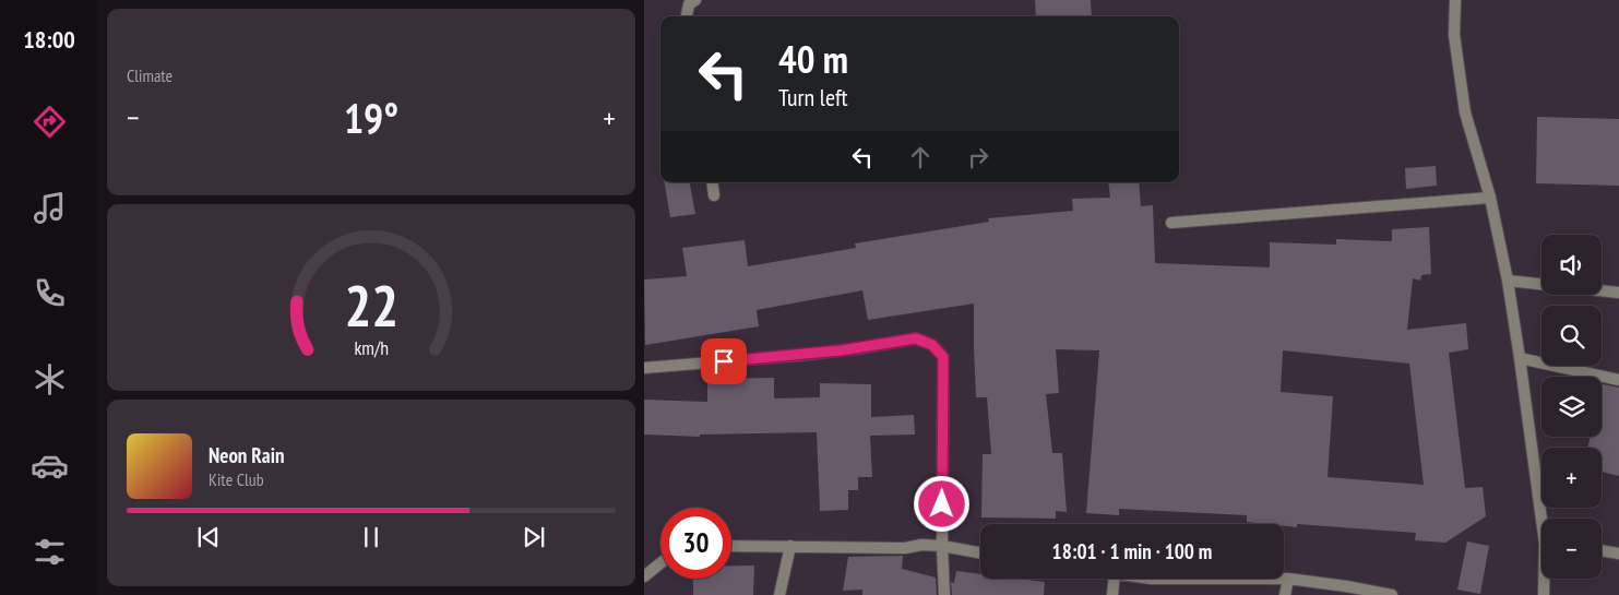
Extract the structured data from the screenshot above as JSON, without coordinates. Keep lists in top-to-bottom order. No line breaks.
{"page":{"tabs":"18:00","tile":"Climate","turn":["40 m","Turn left"],"heat":["−","19°","+"],"map_buttons":["+","−"],"song":["Neon Rain","Kite Club"],"limit":"30","trip":"18:01 · 1 min · 100 m","gauge":["22","km/h"]}}
